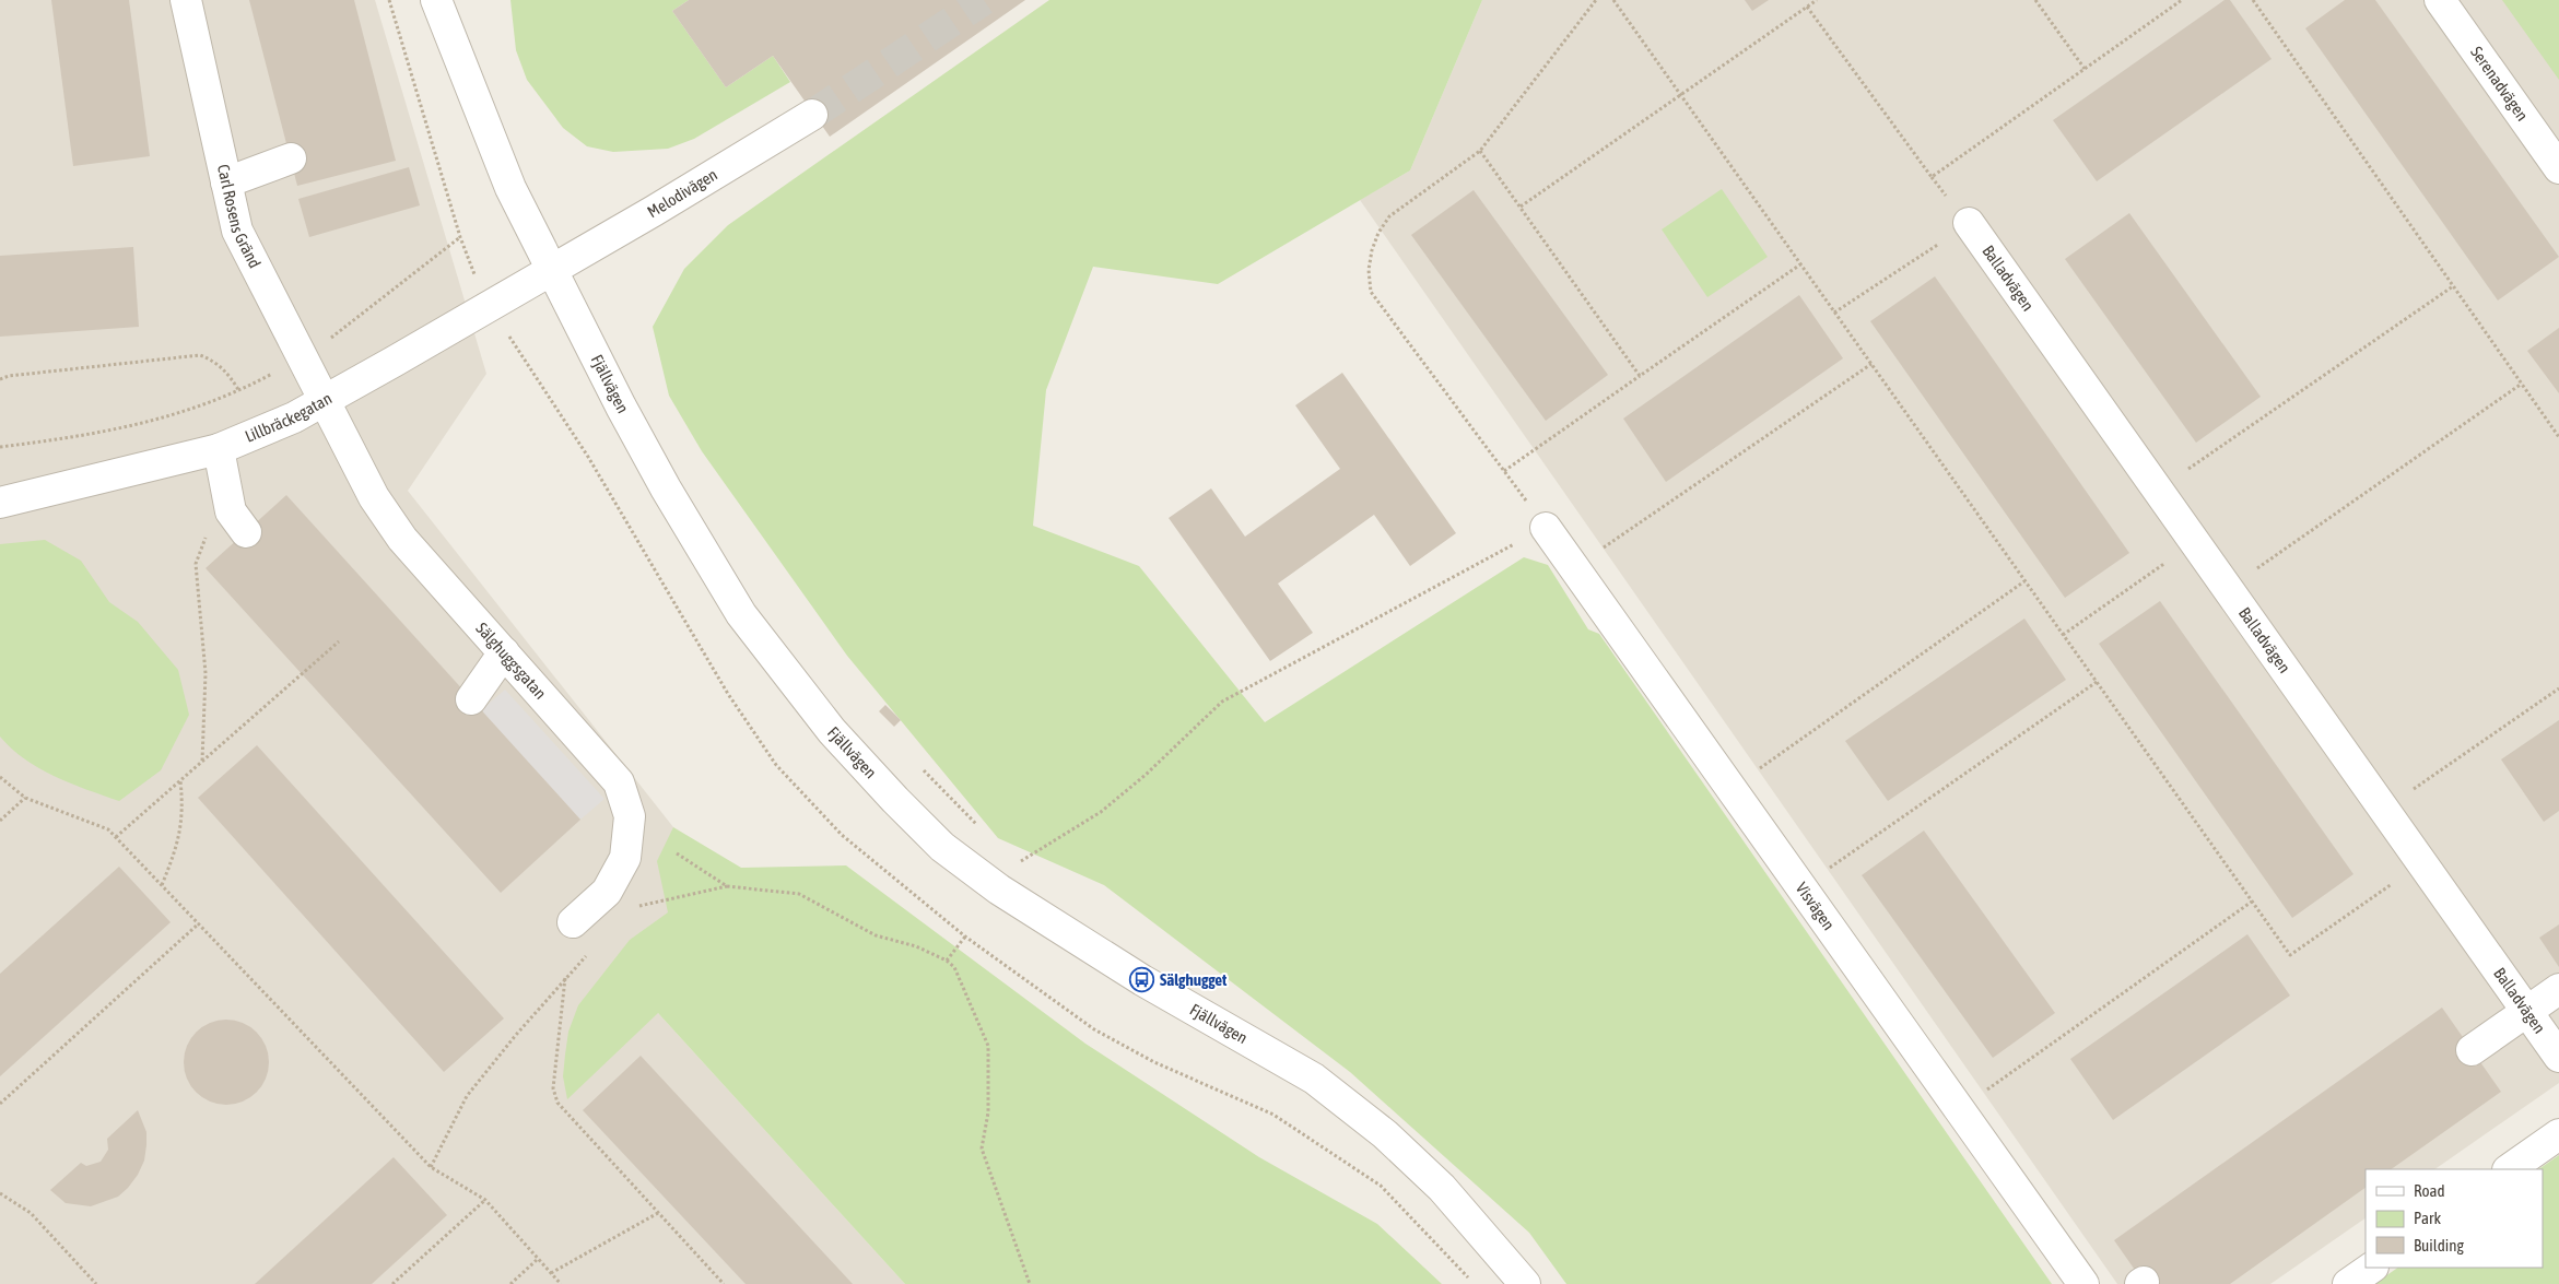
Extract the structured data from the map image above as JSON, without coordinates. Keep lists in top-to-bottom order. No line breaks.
{"streets":{"street":["Serenadvägen","Melodivägen","Carl Rosens Gränd","Balladvägen","Fjällvägen","Lillbräckegatan","Sälghuggsgatan","Visvägen"]},"crossings":[["Melodivägen","Fjällvägen"],["Melodivägen","Lillbräckegatan"],["Carl Rosens Gränd","Lillbräckegatan"],["Carl Rosens Gränd","Sälghuggsgatan"],["Fjällvägen","Lillbräckegatan"],["Lillbräckegatan","Sälghuggsgatan"]],"places":{"bus stop":["Sälghugget"]},"legend":["Road","Park","Building"]}
